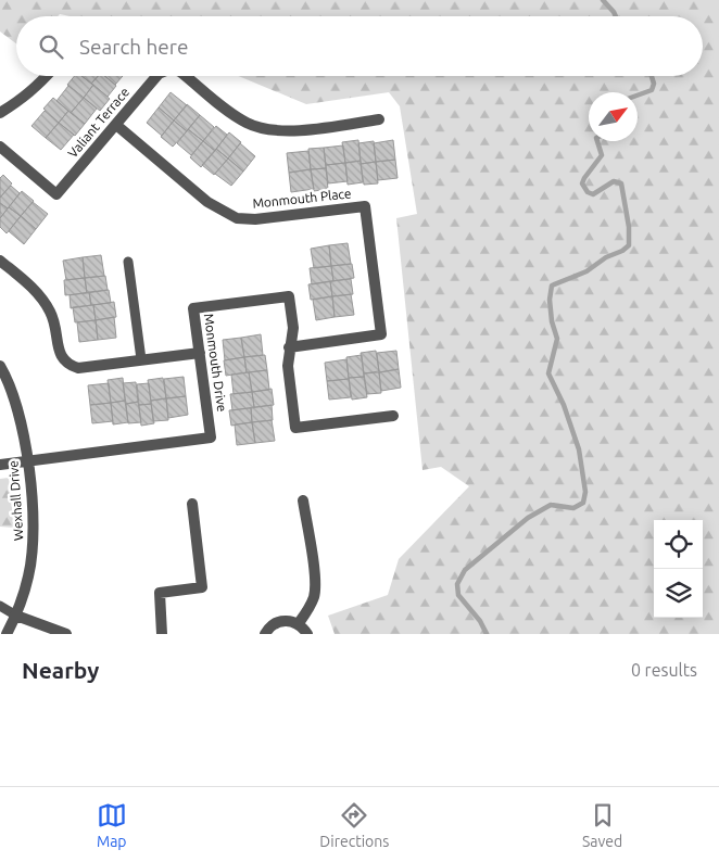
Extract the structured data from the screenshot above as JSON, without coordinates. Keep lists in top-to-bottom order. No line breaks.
{"streets":{"street":["Valiant Terrace","Monmouth Place","Monmouth Drive","Wexhall Drive"]},"crossings":[["Valiant Terrace","Monmouth Place"],["Monmouth Place","Monmouth Drive"],["Monmouth Drive","Wexhall Drive"]],"north":"top right","page":{"search":"Search here","heading":["Nearby","0 results"],"nav":["Map","Directions","Saved"]}}
